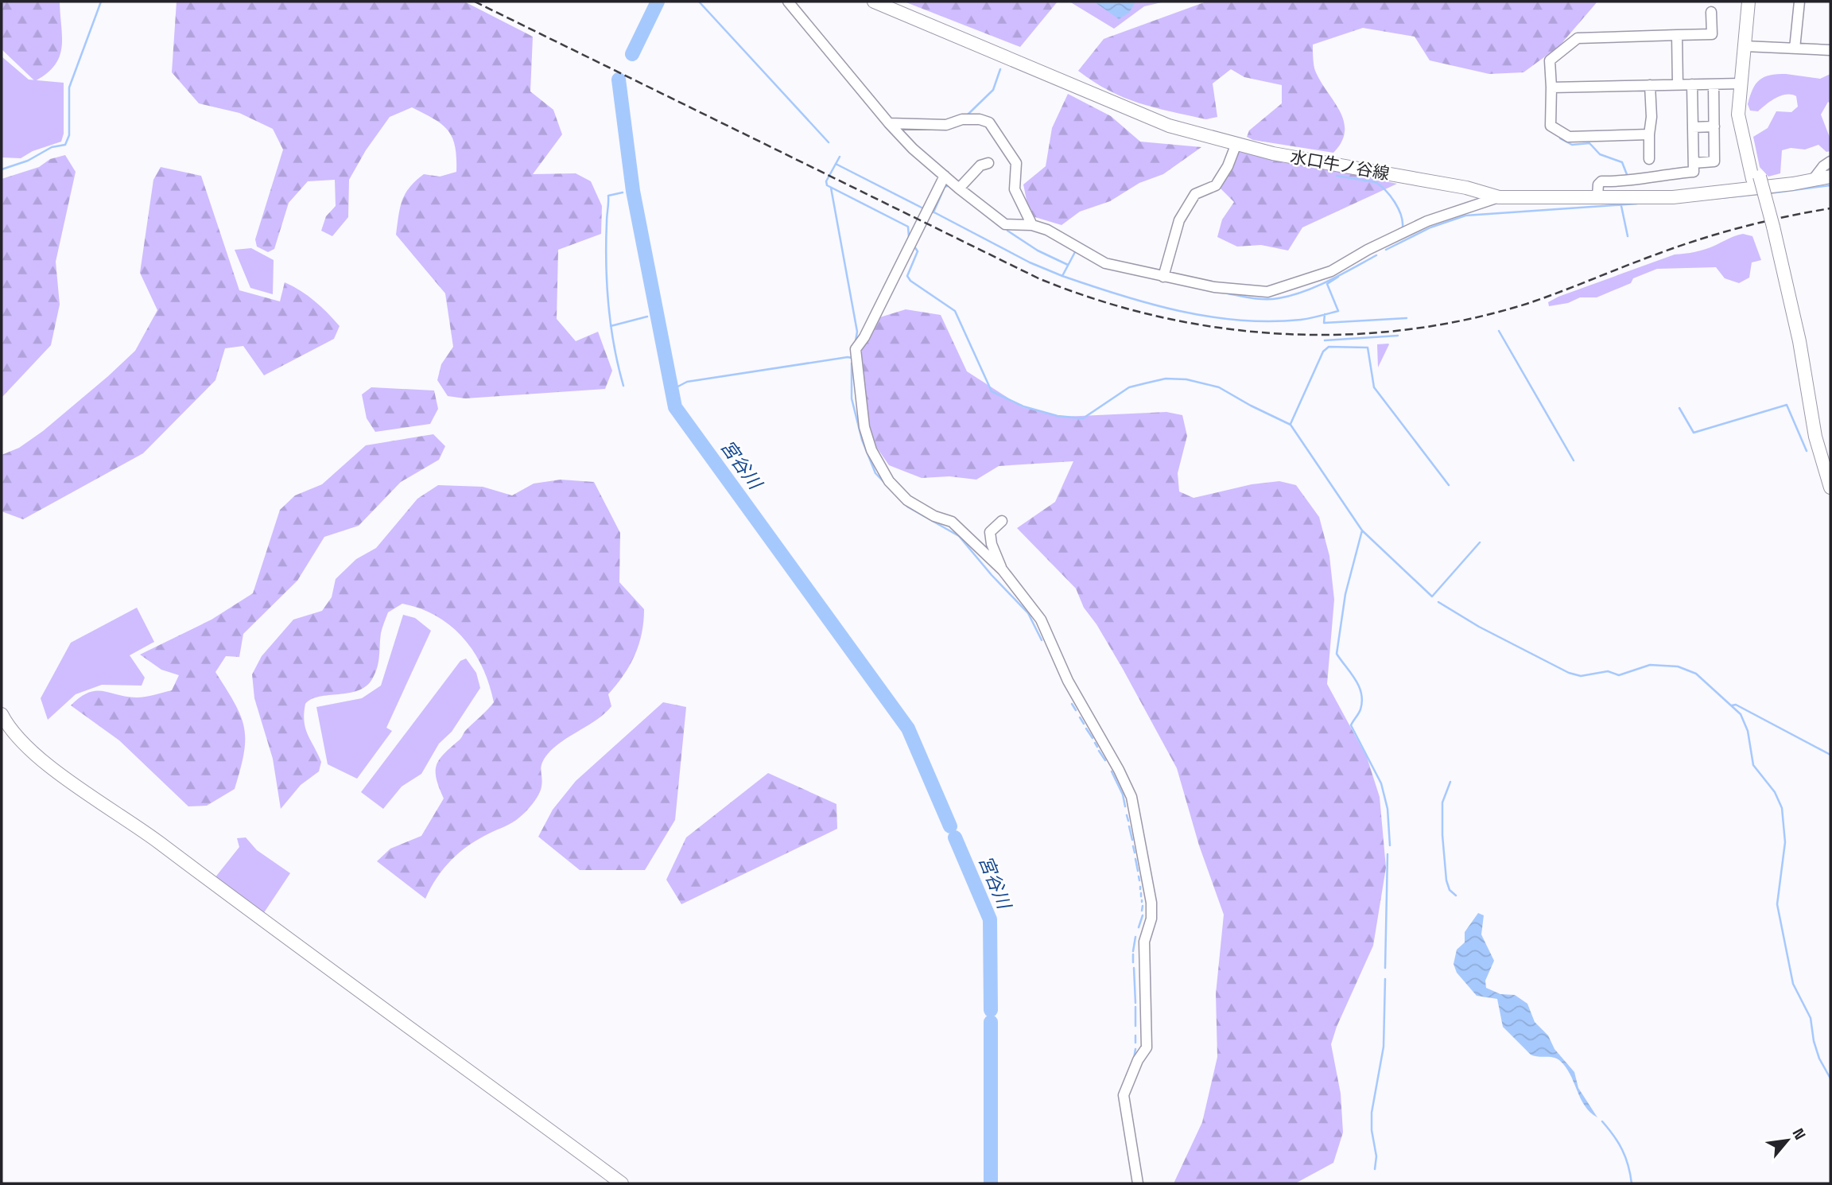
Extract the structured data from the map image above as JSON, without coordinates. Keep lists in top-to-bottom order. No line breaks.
{"streets":{"street":["水口牛ノ谷線"]},"water":["宮谷川"],"north":"top right"}
